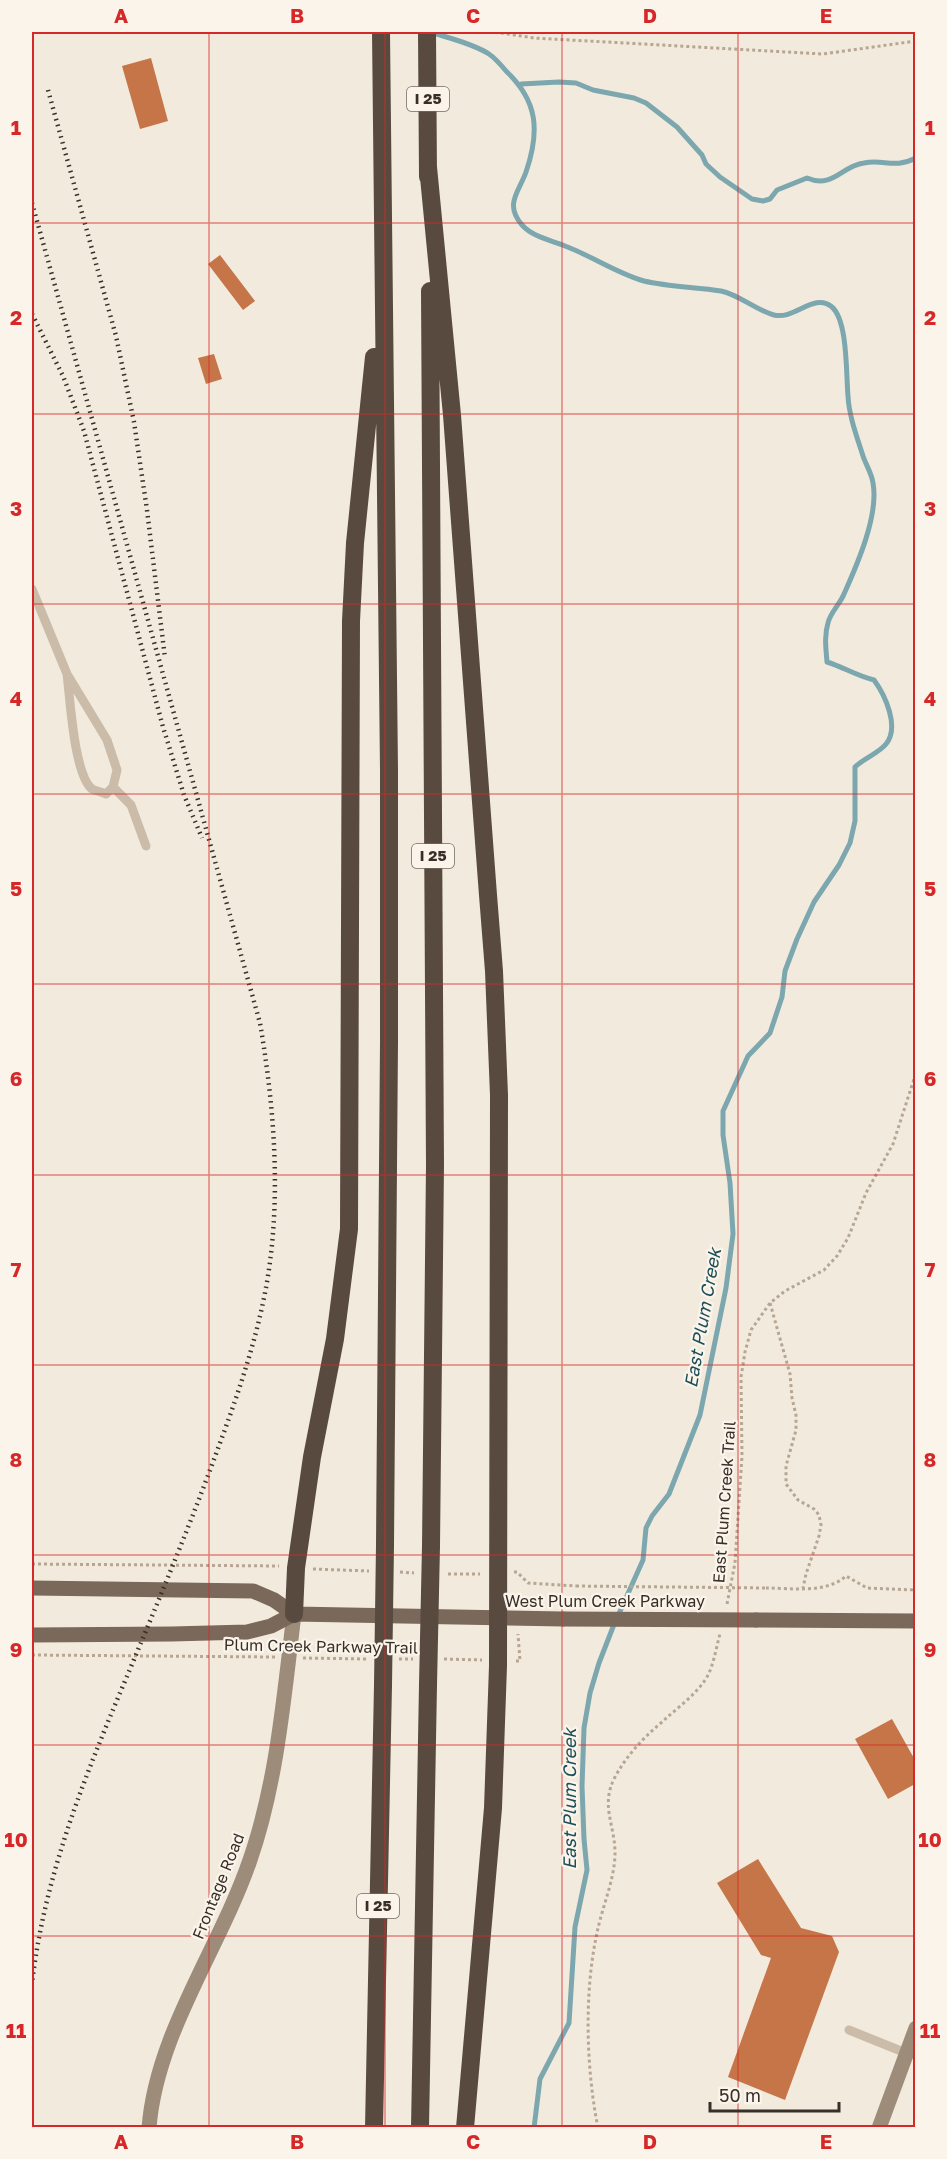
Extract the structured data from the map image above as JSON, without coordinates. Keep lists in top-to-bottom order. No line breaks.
{"streets":{"highway":["I 25"],"main road":["West Plum Creek Parkway","Frontage Road"],"path":["East Plum Creek Trail","Plum Creek Parkway Trail"]},"crossings":[["West Plum Creek Parkway","Plum Creek Parkway Trail"],["West Plum Creek Parkway","Frontage Road"],["Plum Creek Parkway Trail","Frontage Road"]],"water":["East Plum Creek"],"scale_bar":"50 m","grid":{"columns":["A","B","C","D","E"],"rows":["1","2","3","4","5","6","7","8","9","10","11"]}}
